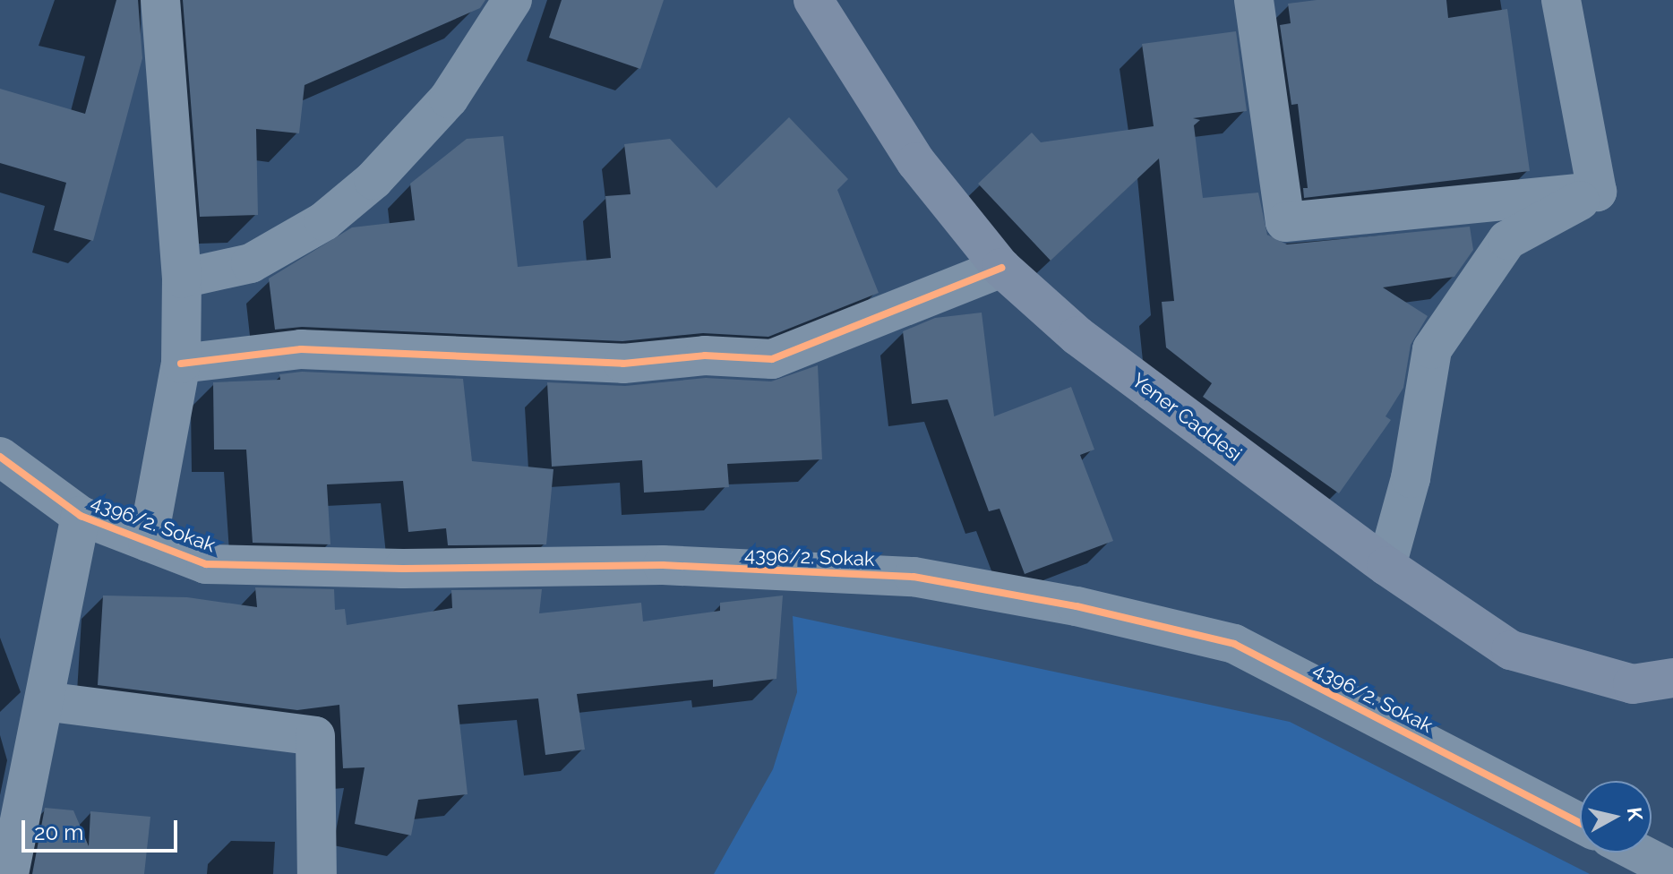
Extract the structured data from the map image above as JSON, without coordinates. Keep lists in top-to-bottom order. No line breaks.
{"streets":{"main road":["Yener Caddesi"],"street":["4396/2. Sokak"]},"scale_bar":"20 m","north":"right"}
